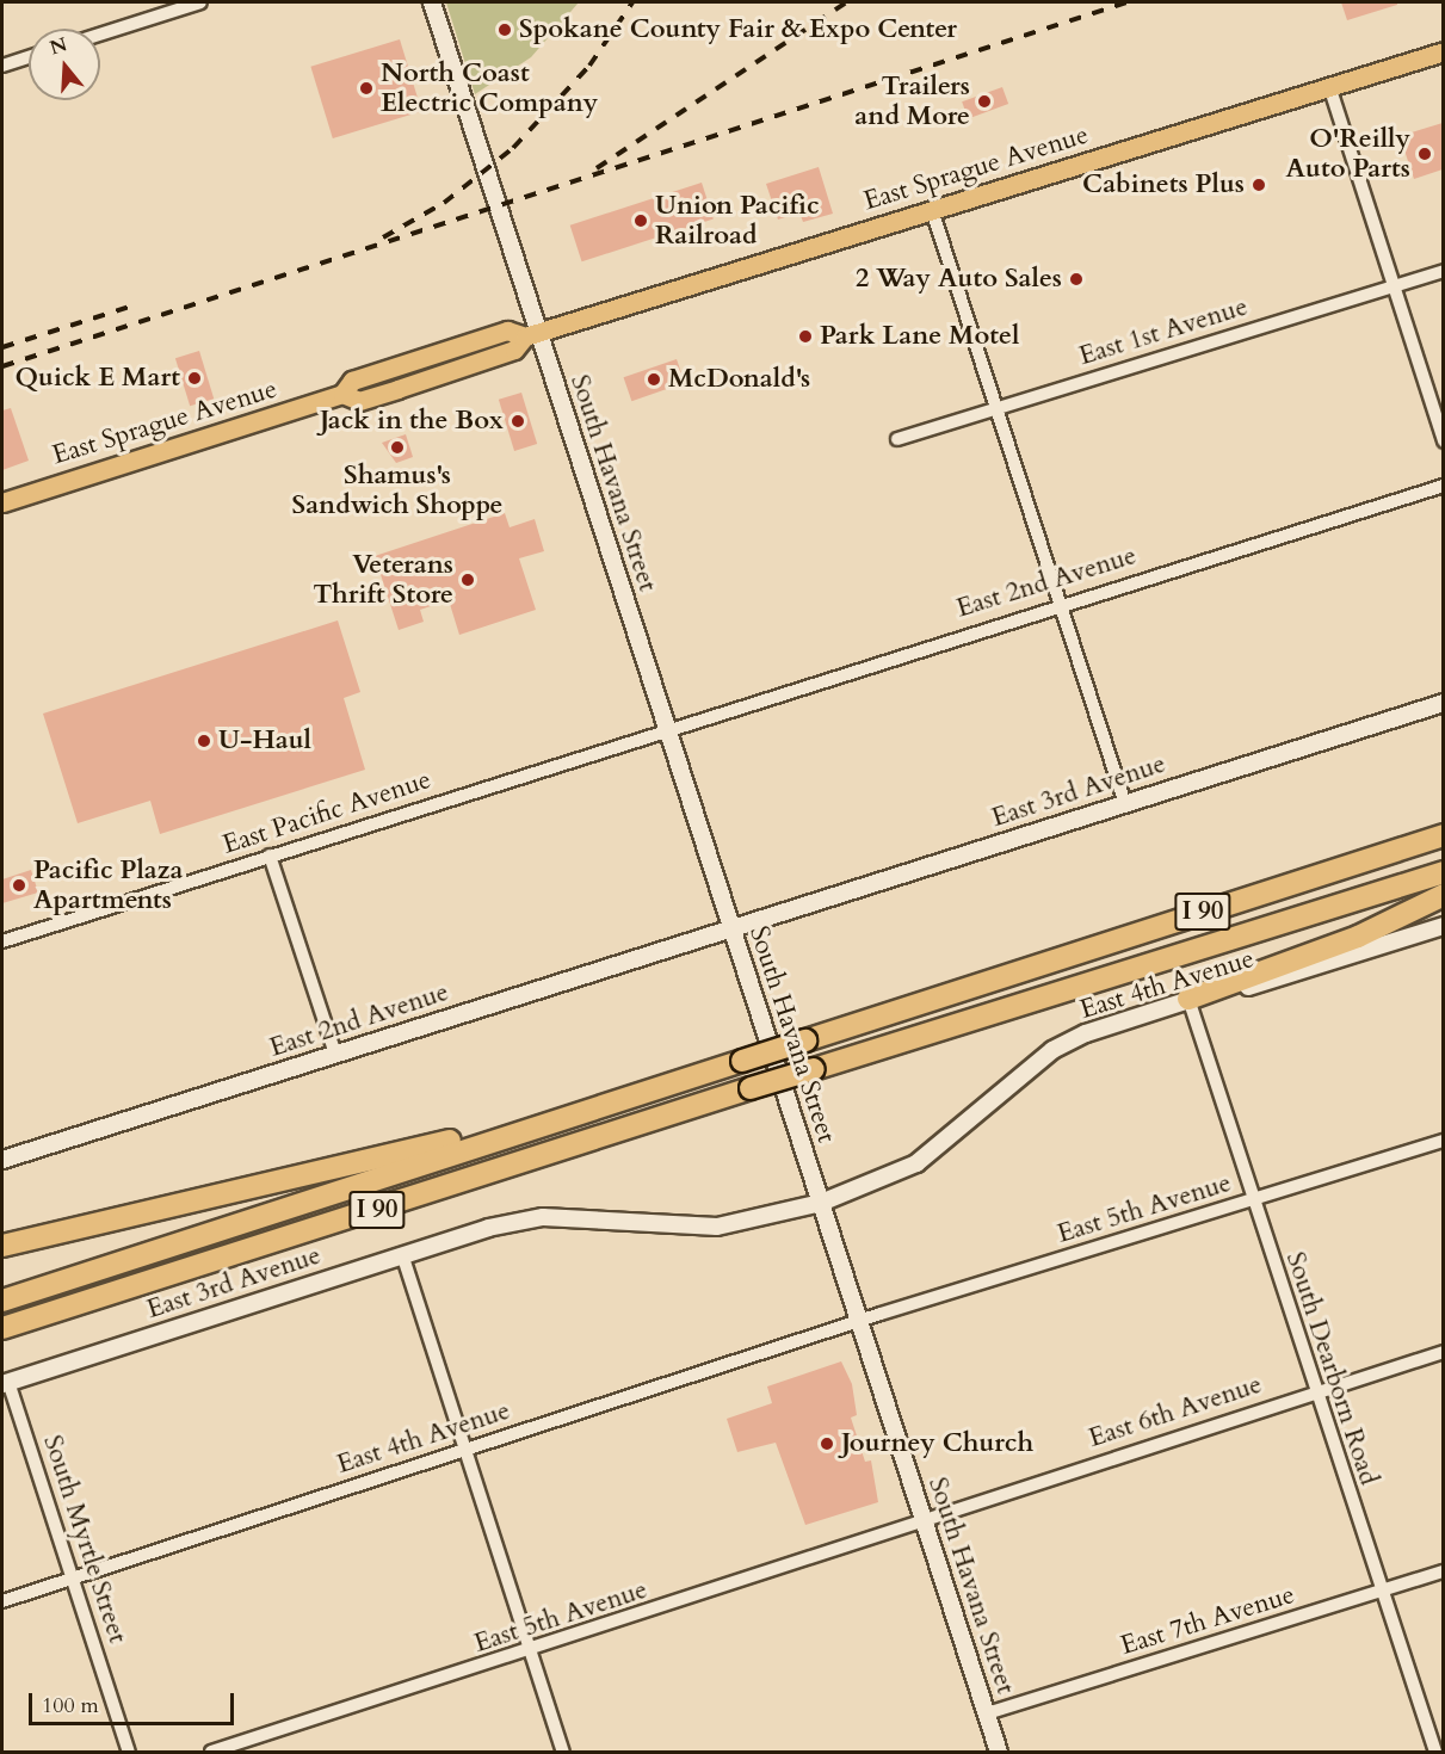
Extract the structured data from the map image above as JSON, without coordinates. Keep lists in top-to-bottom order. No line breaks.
{"streets":{"highway":["I 90"],"main road":["East Sprague Avenue"],"street":["East 1st Avenue","South Havana Street","East 2nd Avenue","East 3rd Avenue","East Pacific Avenue","East 4th Avenue","East 5th Avenue","South Dearborn Road","East 6th Avenue","South Myrtle Street","East 7th Avenue"]},"crossings":[["East Sprague Avenue","South Havana Street"],["South Havana Street","East 2nd Avenue"],["South Havana Street","East 3rd Avenue"],["South Havana Street","East Pacific Avenue"],["South Havana Street","East 4th Avenue"],["South Havana Street","East 5th Avenue"],["South Havana Street","East 6th Avenue"],["South Havana Street","East 7th Avenue"],["East 2nd Avenue","East 3rd Avenue"],["East 2nd Avenue","East Pacific Avenue"],["East 3rd Avenue","East 4th Avenue"],["East 3rd Avenue","South Myrtle Street"],["East 4th Avenue","East 5th Avenue"],["East 4th Avenue","South Dearborn Road"],["East 4th Avenue","South Myrtle Street"],["East 5th Avenue","South Dearborn Road"],["East 5th Avenue","East 6th Avenue"],["South Dearborn Road","East 6th Avenue"],["South Dearborn Road","East 7th Avenue"]],"places":["Spokane County Fair & Expo Center","North Coast Electric Company","Trailers and More","O'Reilly Auto Parts","Cabinets Plus","Union Pacific Railroad","2 Way Auto Sales","Park Lane Motel","Quick E Mart","McDonald's","Jack in the Box","Shamus's Sandwich Shoppe","Veterans Thrift Store","U-Haul","Pacific Plaza Apartments","Journey Church"],"scale_bar":"100 m","north":"top"}
